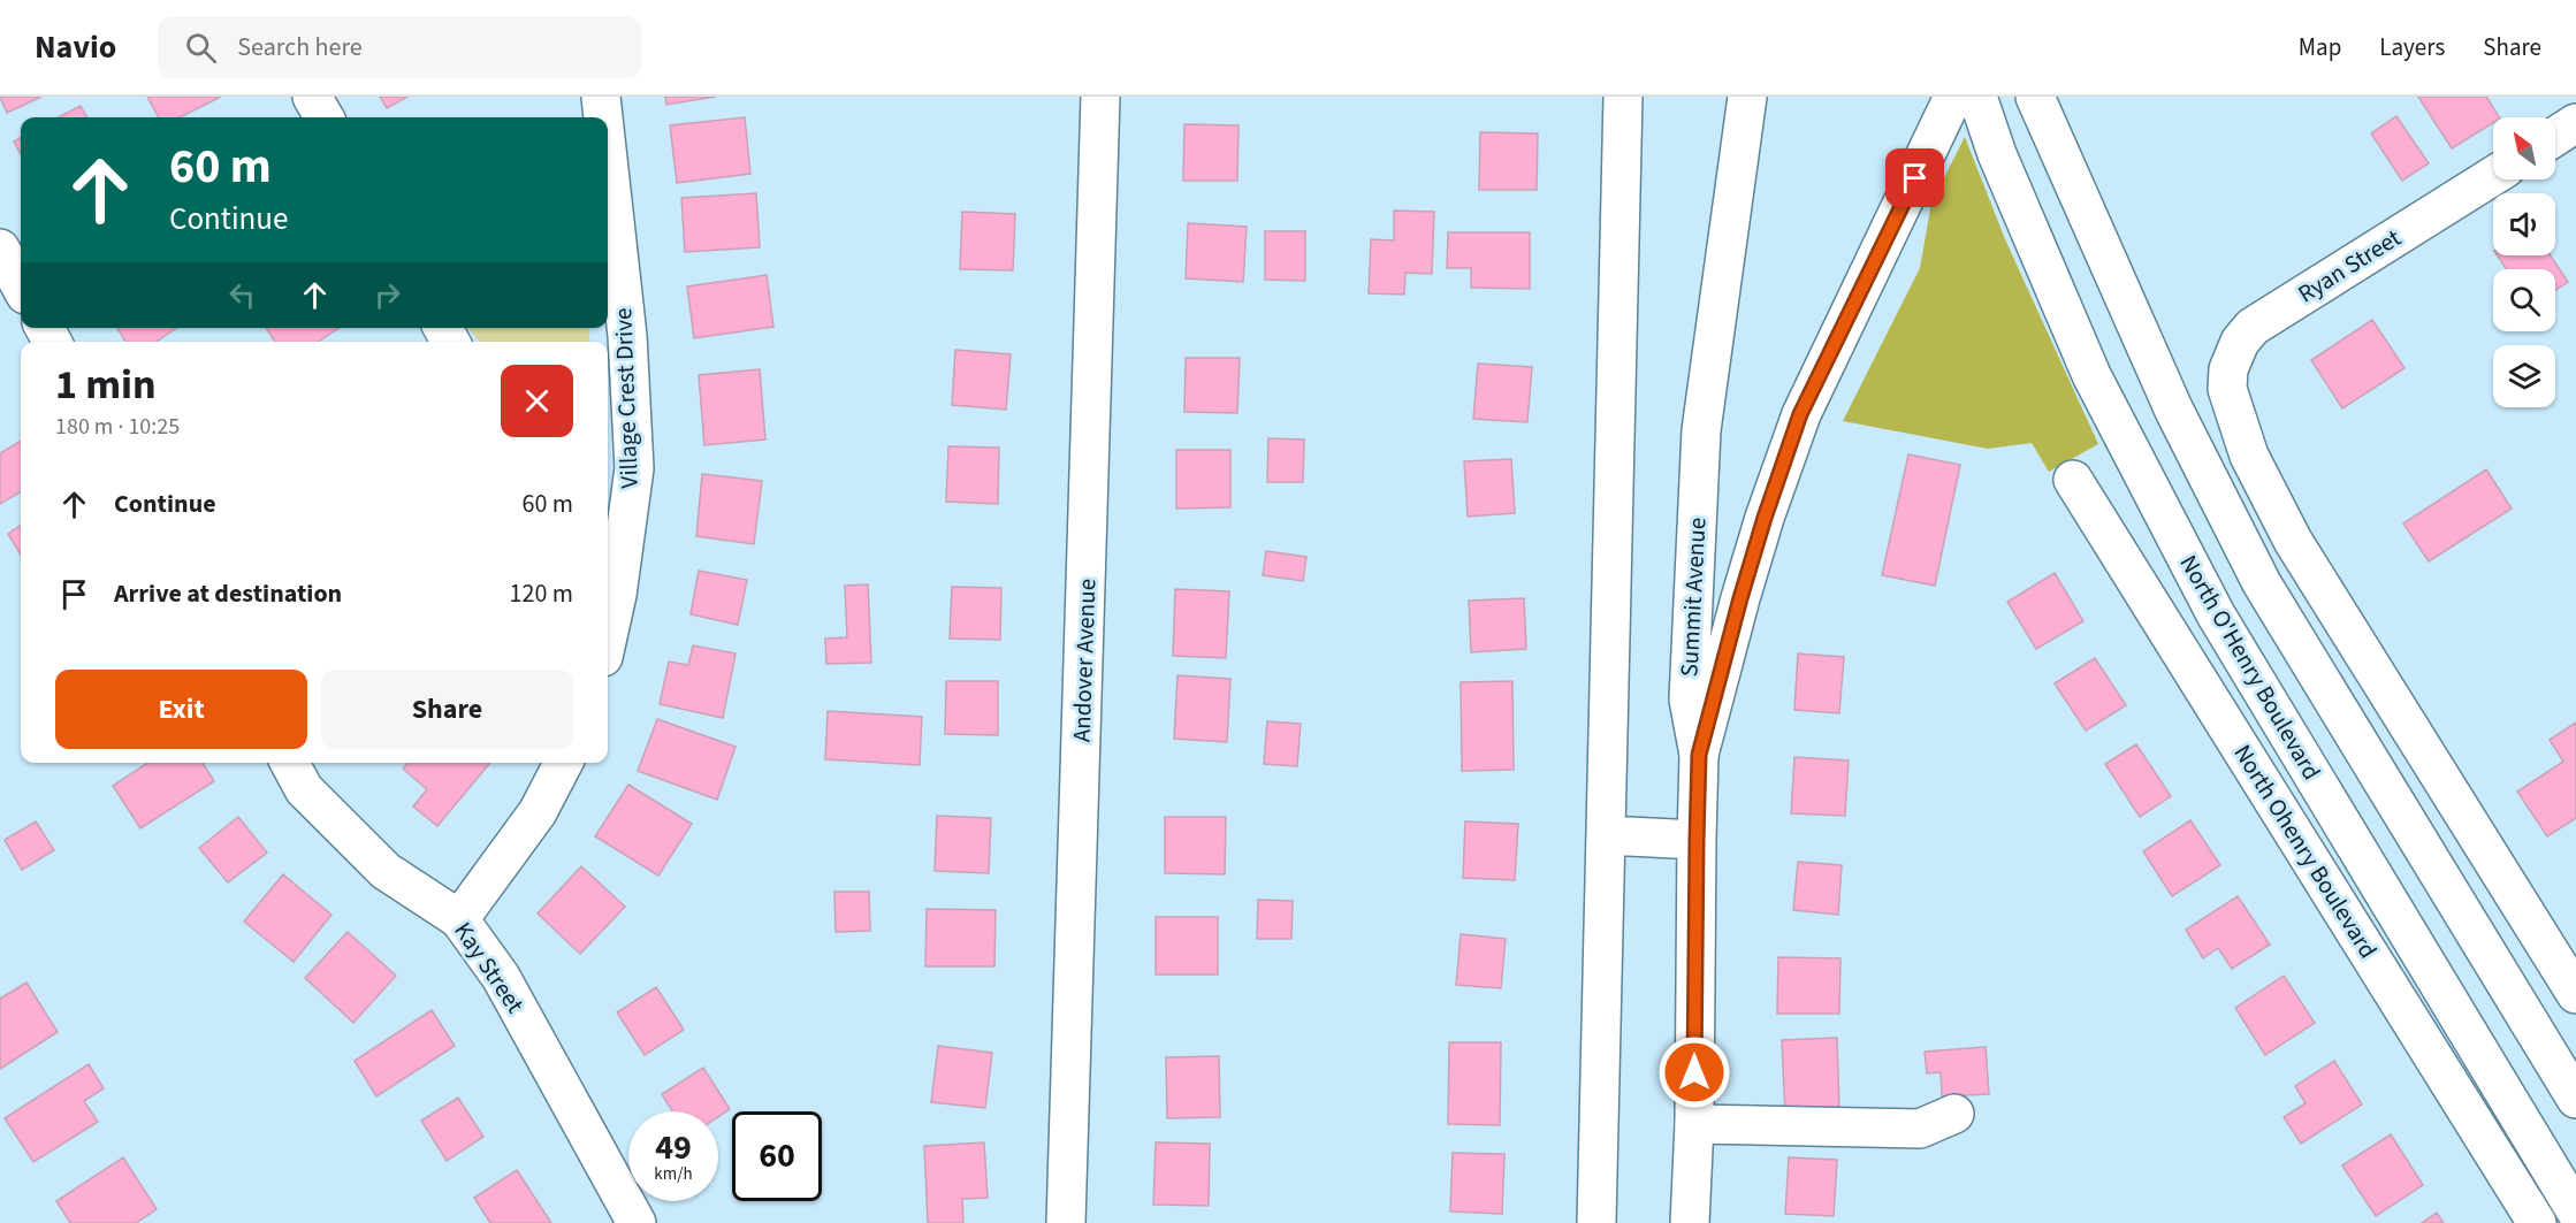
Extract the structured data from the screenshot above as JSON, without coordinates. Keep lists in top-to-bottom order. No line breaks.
{"streets":{"main road":["Ryan Street","Village Crest Drive","Summit Avenue","Andover Avenue","North O'Henry Boulevard","North Ohenry Boulevard","Kay Street"]},"north":"top left","page":{"header":"Navio","search":"Search here","nav":["Map","Layers","Share"],"turn":["60 m","Continue"],"heading":["1 min","180 m · 10:25"],"list":[{"name":"Continue","value":"60 m"},{"name":"Arrive at destination","value":"120 m"}],"buttons":["Exit","Share"],"speed":"49 km/h","limit":"60"}}
